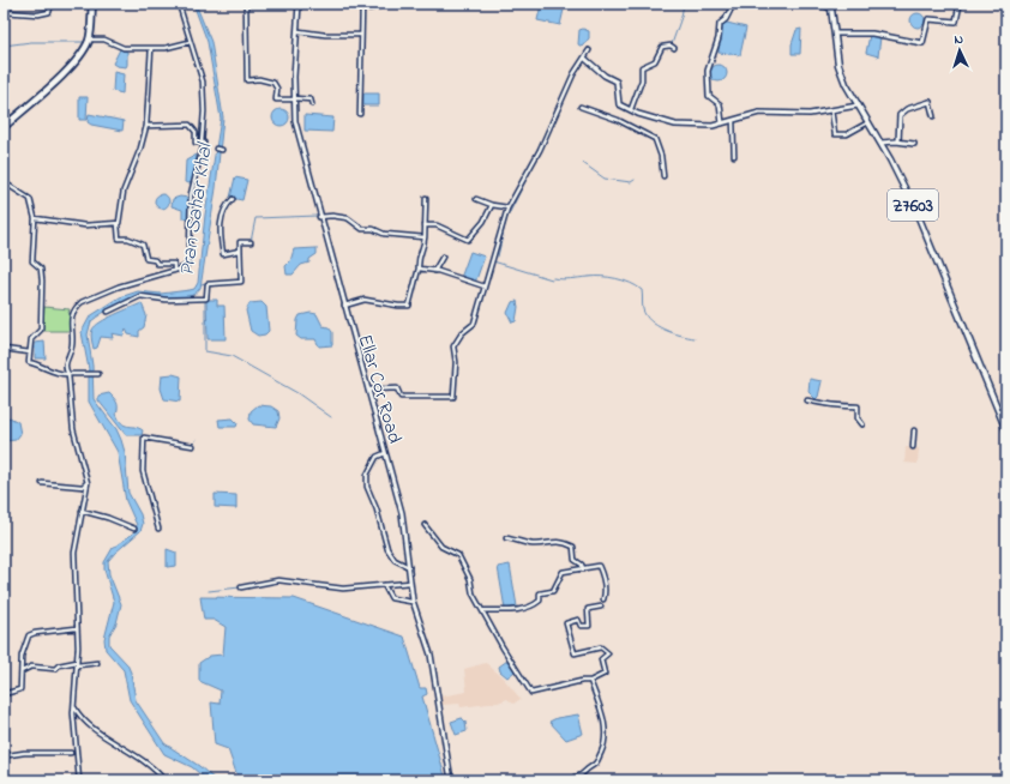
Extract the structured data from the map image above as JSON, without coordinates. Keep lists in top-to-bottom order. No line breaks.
{"streets":{"main road":["Z7603","Ellar Cor Road"]},"water":["Pran Sahar Khal"],"north":"top"}
